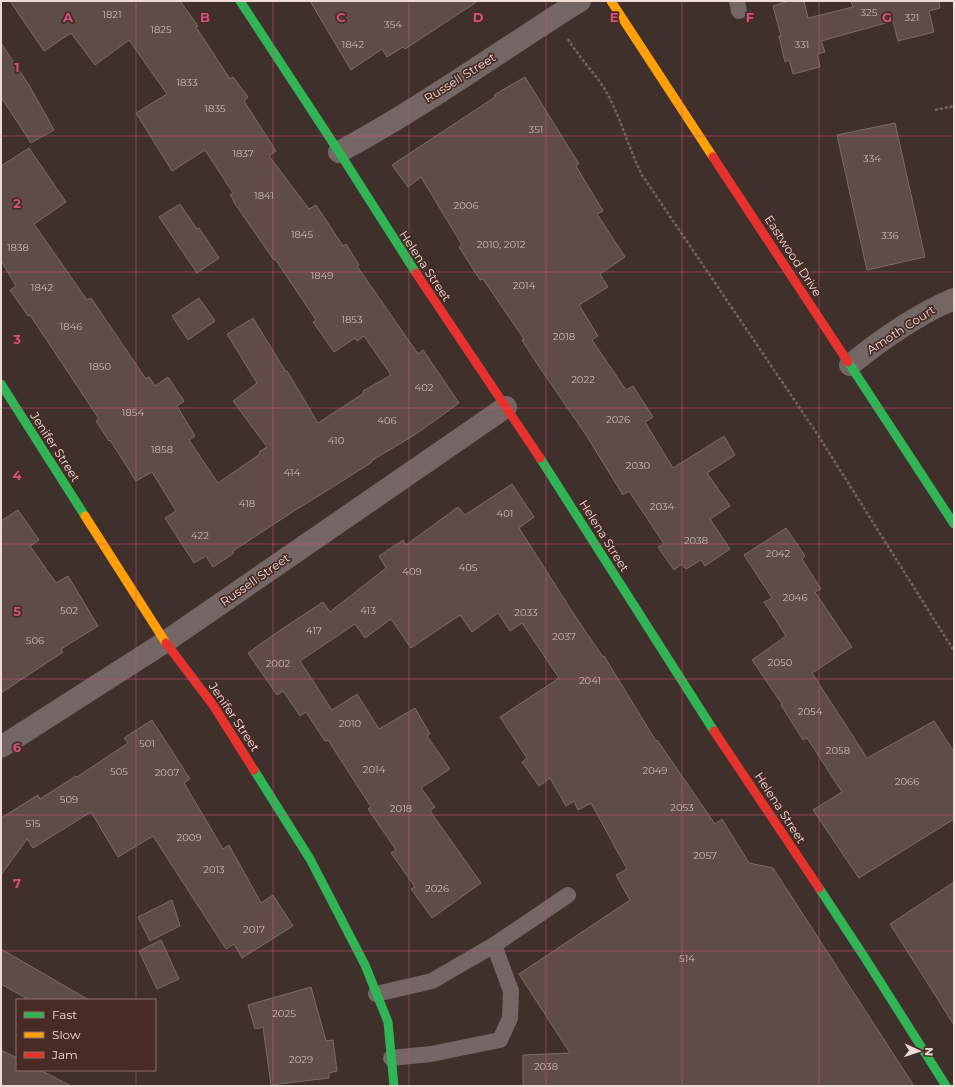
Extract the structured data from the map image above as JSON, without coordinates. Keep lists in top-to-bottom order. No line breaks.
{"streets":{"street":["Russell Street","Eastwood Drive","Helena Street","Amoth Court","Jenifer Street"]},"crossings":[["Russell Street","Helena Street"],["Russell Street","Jenifer Street"],["Eastwood Drive","Amoth Court"]],"house_numbers":["325","1821","321","354","1825","1842","331","1833","1835","351","1837","334","1841","2006","1845","336","2010, 2012","1838","1849","2014","1842","1853","1846","2018","1850","2022","402","1854","2026","406","410","1858","2030","414","418","2034","401","422","2038","2042","405","409","2046","502","413","2033","417","2037","506","2050","2002","2041","2054","2010","501","2058","2014","2049","505","2007","2066","509","2053","2018","515","2009","2057","2013","2026","2017","514","2025","2029","2038"],"legend":["Fast","Slow","Jam"],"north":"right","grid":{"columns":["A","B","C","D","E","F","G"],"rows":["1","2","3","4","5","6","7"]}}
